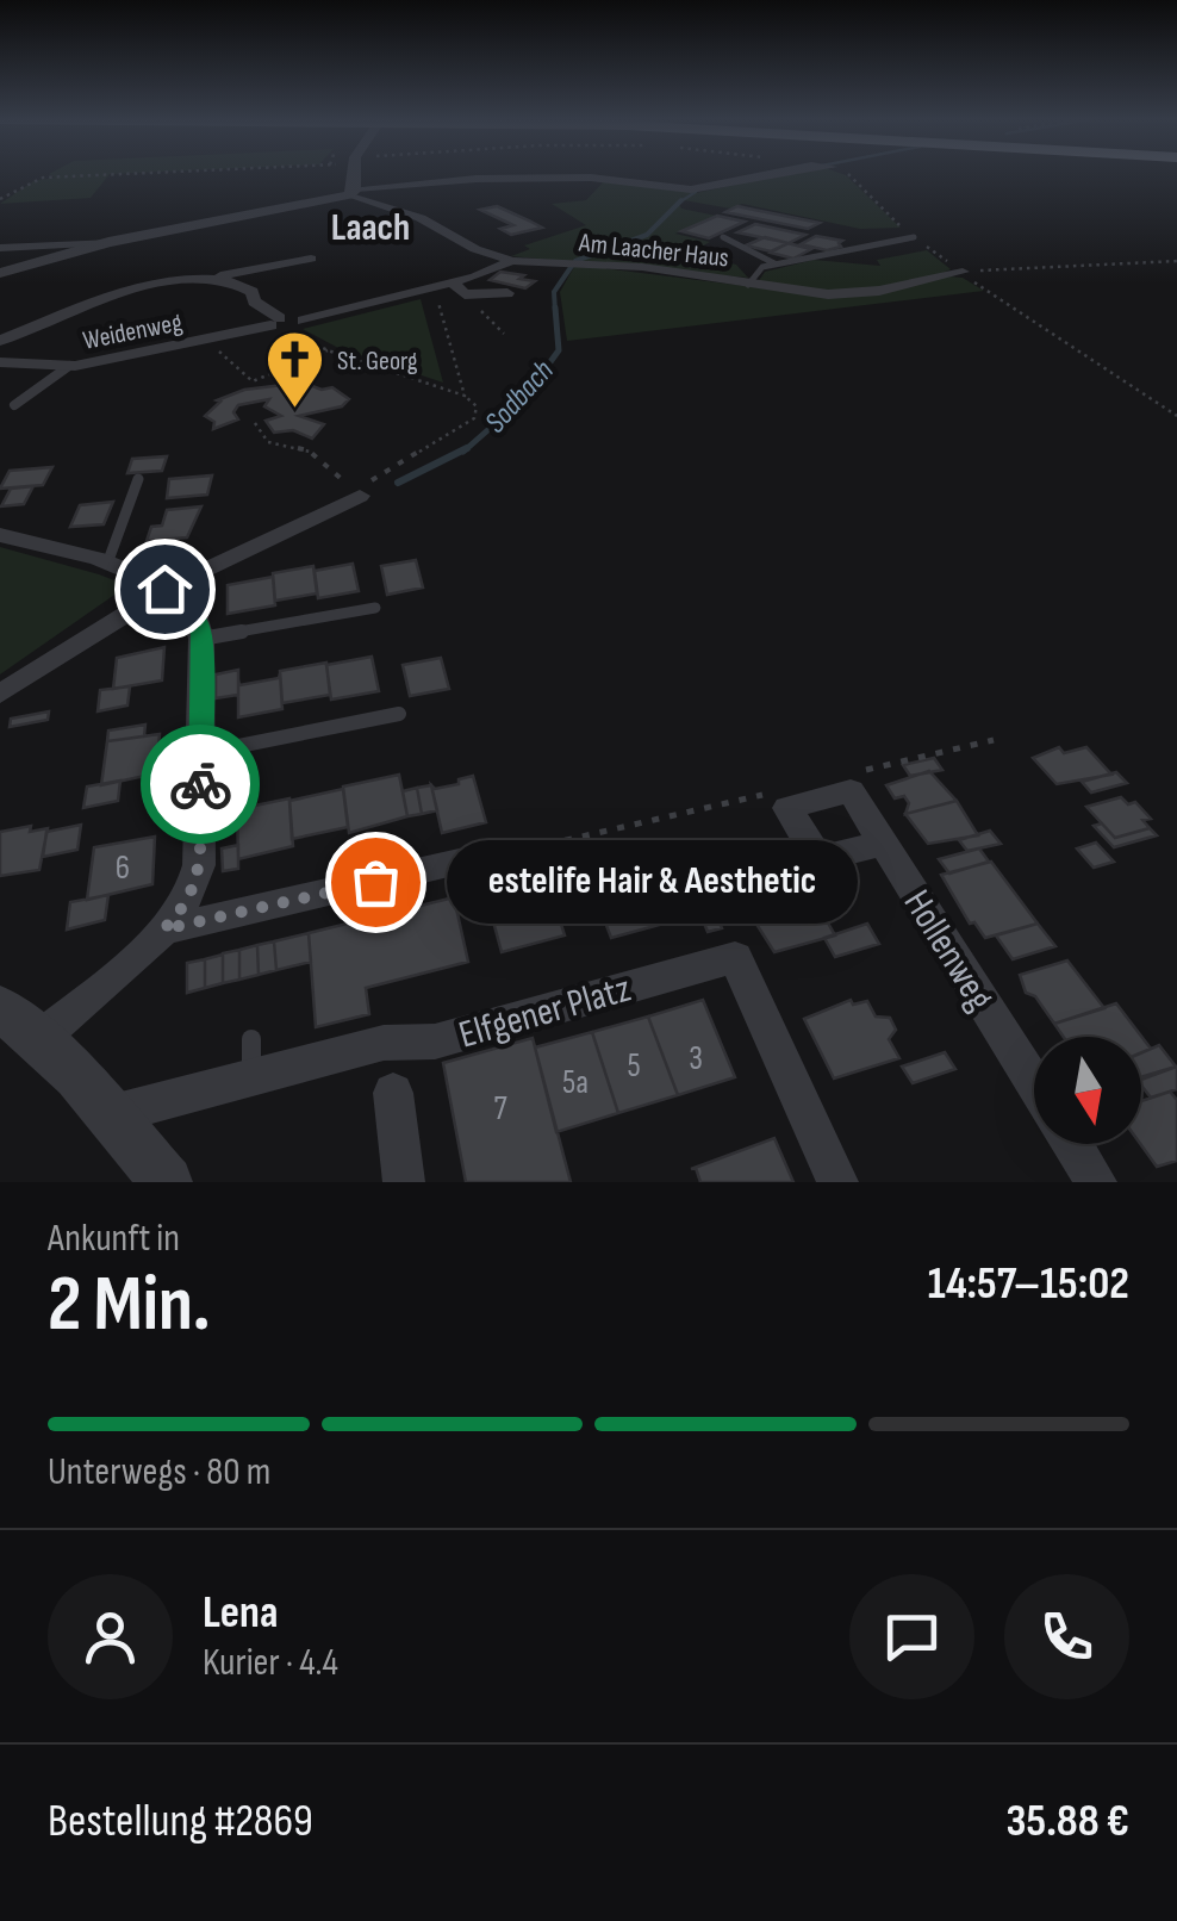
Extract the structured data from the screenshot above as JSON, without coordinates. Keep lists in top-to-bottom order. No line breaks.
{"streets":{"street":["Am Laacher Haus","Weidenweg","Hollenweg","Elfgener Platz"]},"crossings":[["Am Laacher Haus","Weidenweg"]],"districts":["Laach"],"water":["Sodbach"],"places":{"church":["St. Georg"],"other":["estelife Hair & Aesthetic"]},"house_numbers":["6","3","5","5a","7"],"north":"bottom","page":{"bubble":"estelife Hair & Aesthetic","heading":["2 Min.","Ankunft in","14:57–15:02"],"panel":["Lena","Kurier · 4.4","Bestellung #2869","35.88 €"],"bar":"Unterwegs · 80 m"}}
